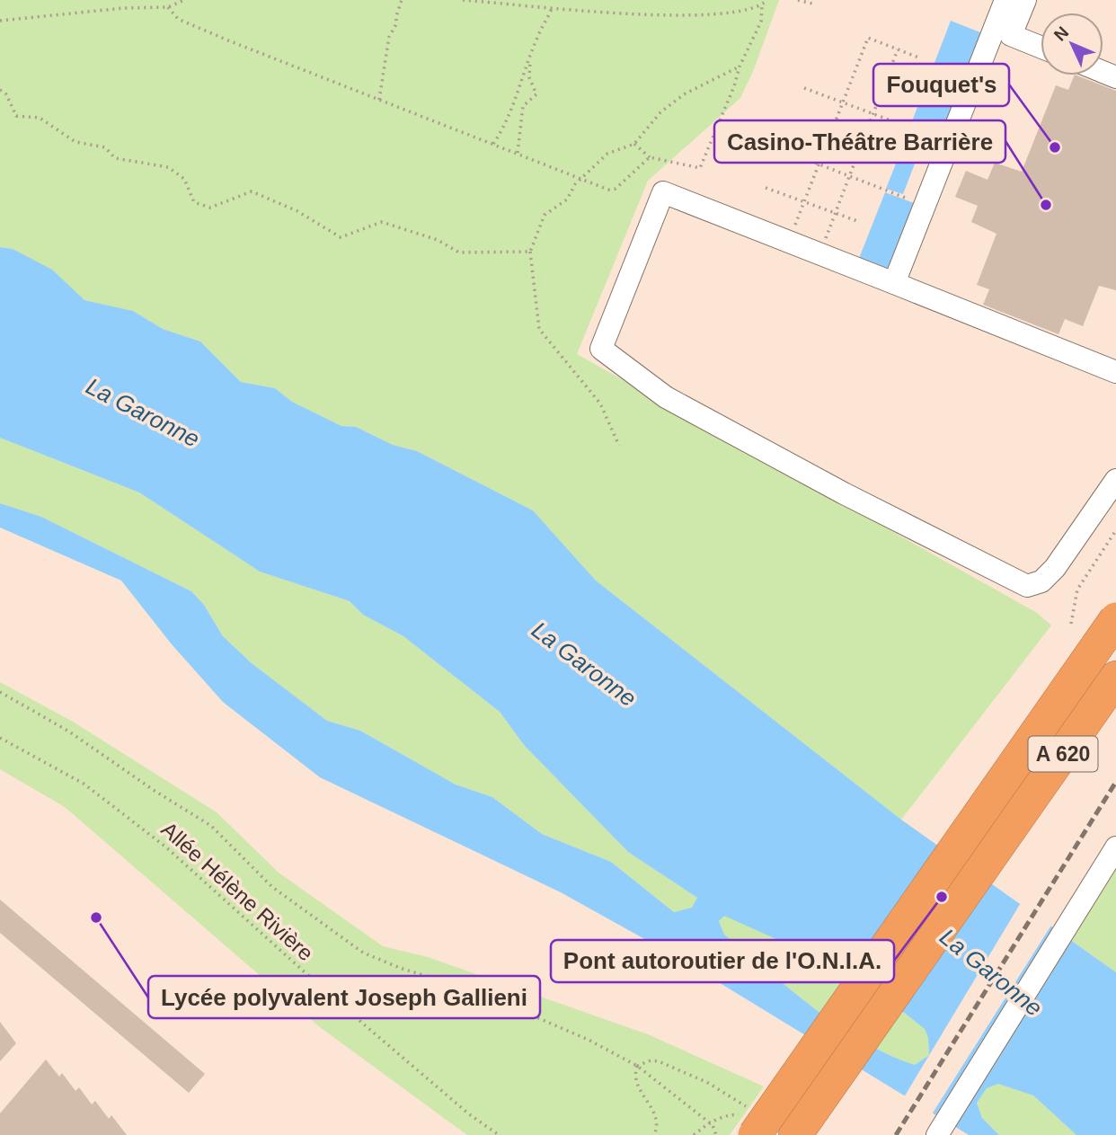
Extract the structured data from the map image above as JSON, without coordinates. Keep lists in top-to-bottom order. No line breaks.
{"streets":{"highway":["A 620"],"path":["Allée Hélène Rivière"]},"water":["La Garonne"],"places":["Fouquet's","Casino-Théâtre Barrière","Pont autoroutier de l'O.N.I.A.","Lycée polyvalent Joseph Gallieni"],"north":"top left"}
